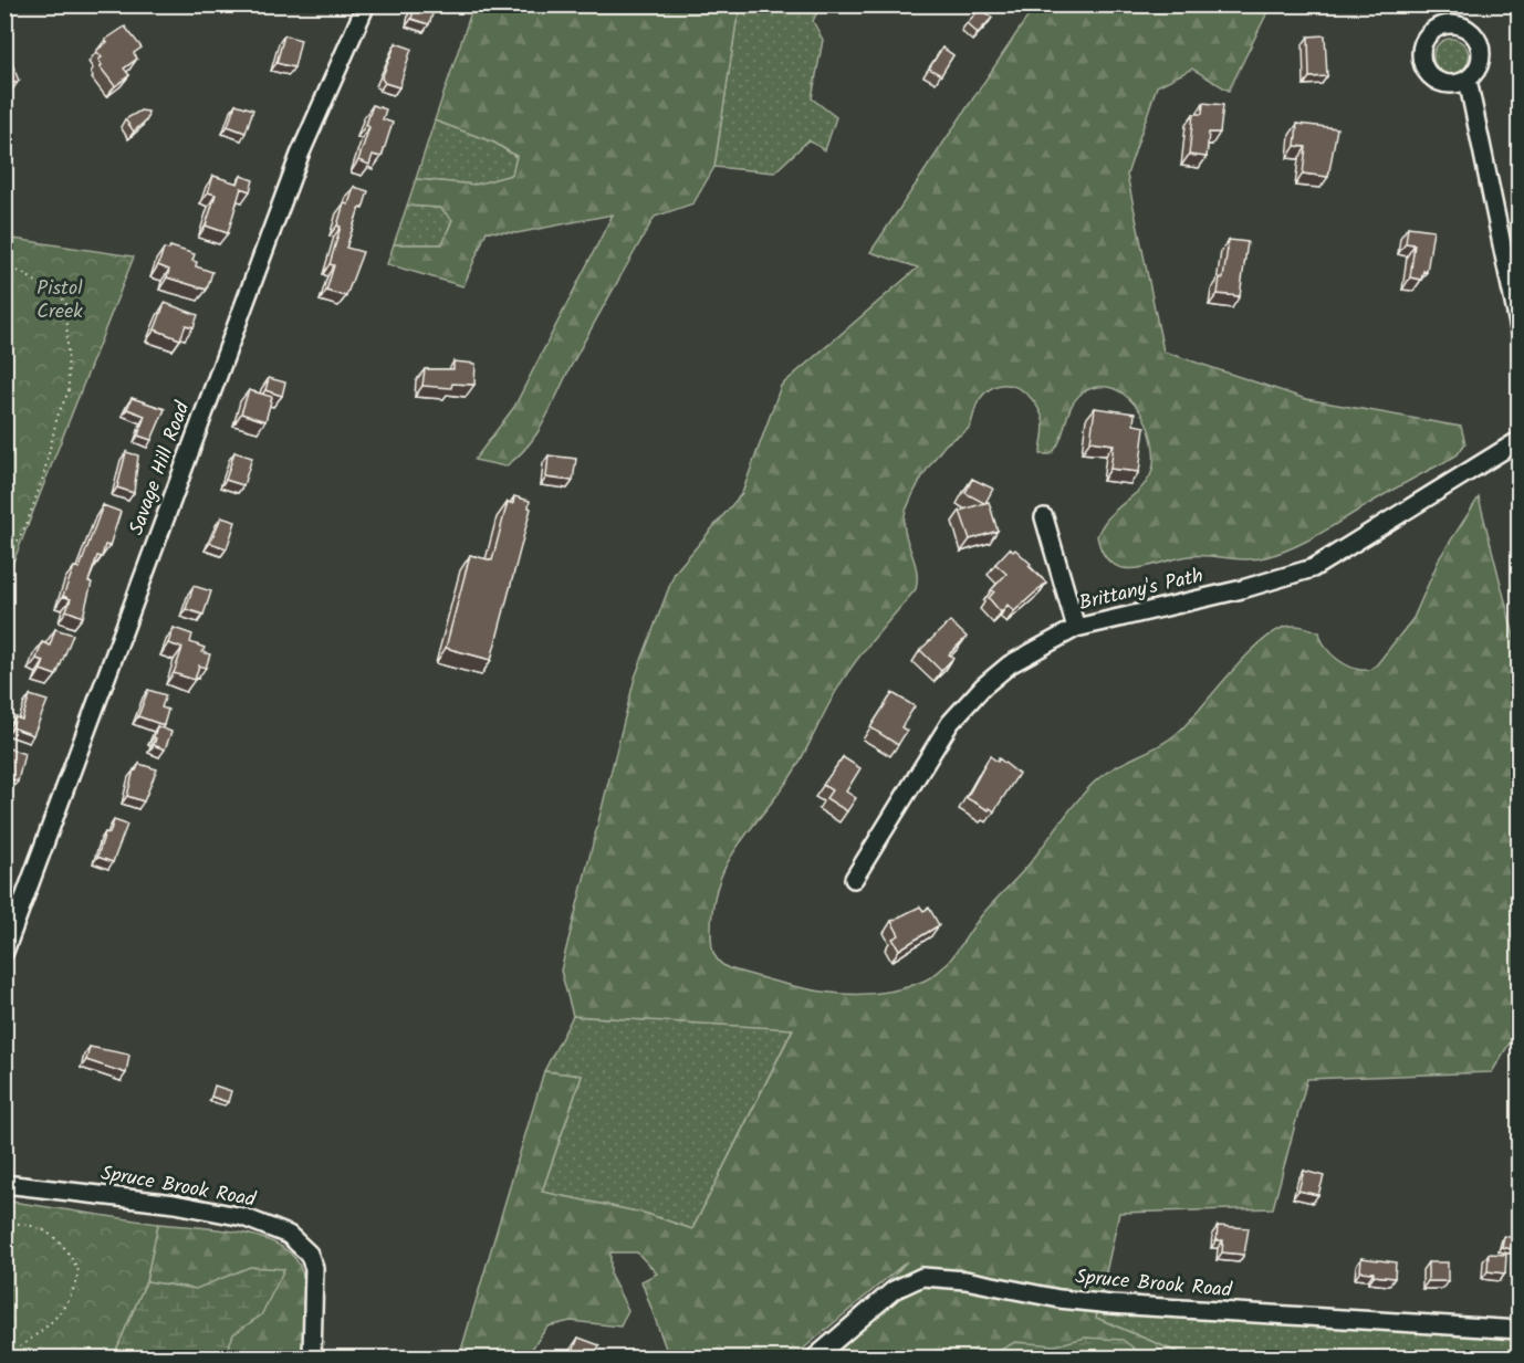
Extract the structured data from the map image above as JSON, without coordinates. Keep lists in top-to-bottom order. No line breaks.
{"streets":{"street":["Savage Hill Road","Brittany's Path","Spruce Brook Road"]},"parks":["Pistol Creek"]}
